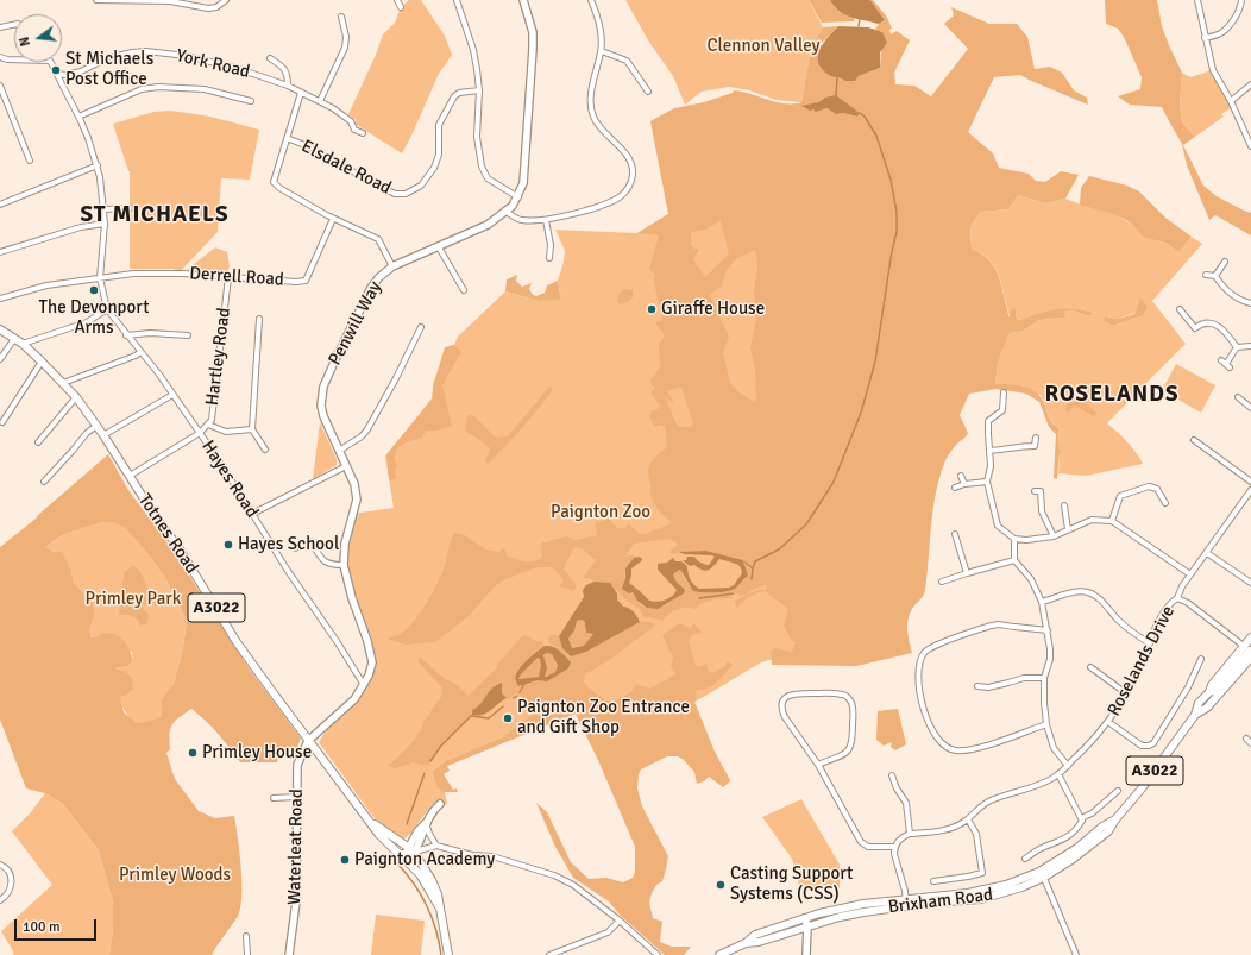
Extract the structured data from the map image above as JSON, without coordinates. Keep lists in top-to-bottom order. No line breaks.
{"streets":{"main road":["Totnes Road","A3022","Brixham Road"],"street":["York Road","Elsdale Road","Derrell Road","Penwill Way","Hartley Road","Hayes Road","Roselands Drive","Waterleat Road"]},"crossings":[["Derrell Road","Hartley Road"],["Penwill Way","Hayes Road"],["Hartley Road","Hayes Road"],["Hartley Road","Totnes Road"],["Totnes Road","Waterleat Road"],["Roselands Drive","Brixham Road"]],"districts":["ST MICHAELS","ROSELANDS"],"parks":["Clennon Valley","Paignton Zoo","Primley Park","Primley Woods"],"places":["St Michaels Post Office","The Devonport Arms","Giraffe House","Hayes School","Paignton Zoo Entrance and Gift Shop","Primley House","Paignton Academy","Casting Support Systems (CSS)"],"scale_bar":"100 m","north":"left"}
